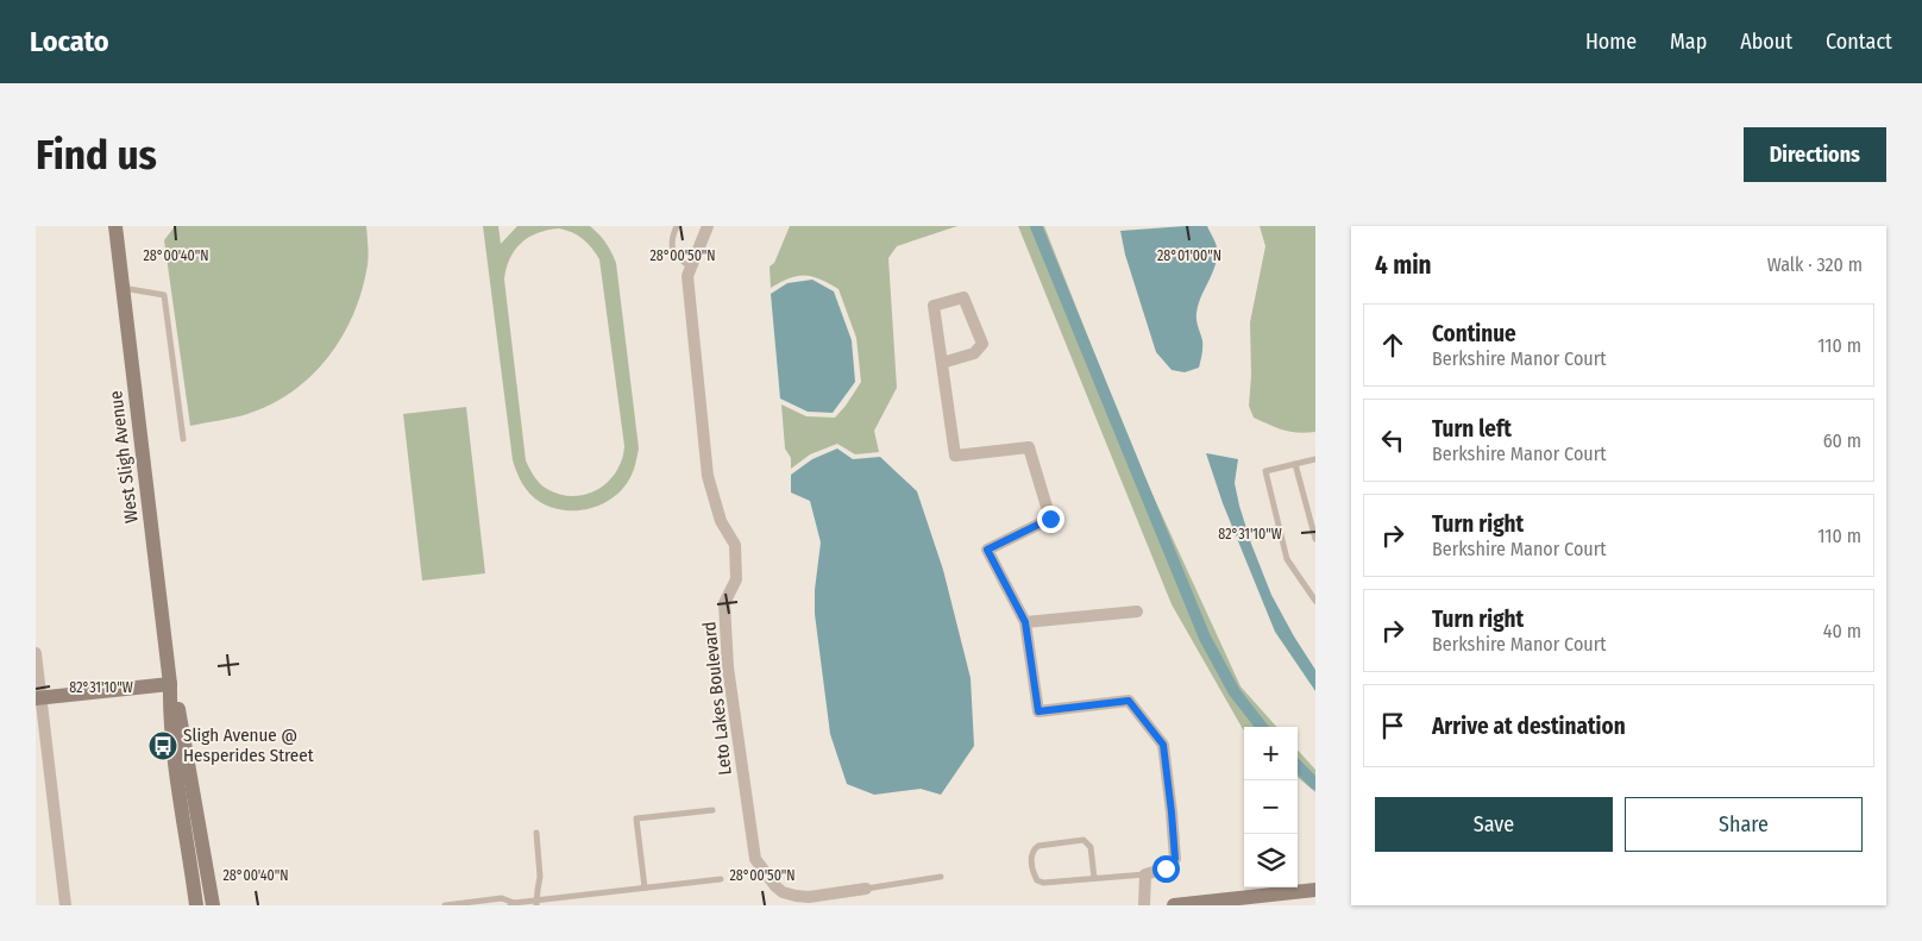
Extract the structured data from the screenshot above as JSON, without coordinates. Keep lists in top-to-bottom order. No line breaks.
{"streets":{"main road":["West Sligh Avenue"],"street":["Leto Lakes Boulevard"]},"places":{"bus stop":["Sligh Avenue @ Hesperides Street"]},"page":{"header":"Locato","nav":["Home","Map","About","Contact"],"buttons":["Directions",["Save","Share"]],"title":"Find us","heading":["4 min","Walk · 320 m"],"list":[["Continue","Berkshire Manor Court","110 m"],["Turn left","Berkshire Manor Court","60 m"],["Turn right","Berkshire Manor Court","110 m"],["Turn right","Berkshire Manor Court","40 m"],"Arrive at destination"],"map_buttons":["+","−"]},"coordinates":["28°00'40\"N","28°00'50\"N","28°01'00\"N","82°31'10\"W"]}
